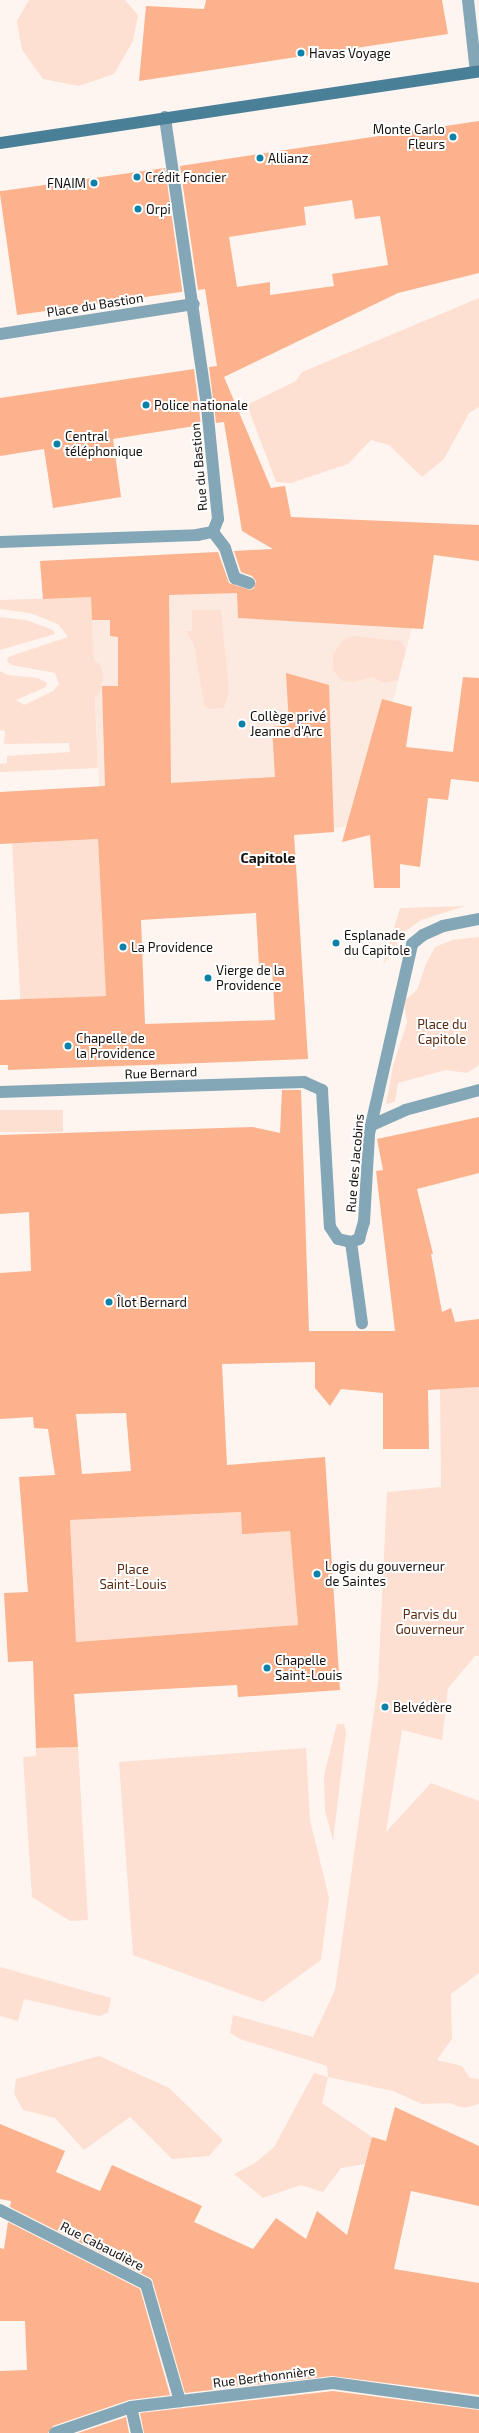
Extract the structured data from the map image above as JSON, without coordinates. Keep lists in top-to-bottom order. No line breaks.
{"streets":{"street":["Place du Bastion","Rue du Bastion","Rue Bernard","Rue des Jacobins","Rue Cabaudière","Rue Berthonnière"]},"crossings":[["Place du Bastion","Rue du Bastion"],["Rue Bernard","Rue des Jacobins"],["Rue Cabaudière","Rue Berthonnière"]],"districts":["Capitole"],"parks":["Place du Capitole","Place Saint-Louis","Parvis du Gouverneur"],"places":["Havas Voyage","Monte Carlo Fleurs","Allianz","Crédit Foncier","FNAIM","Orpi","Police nationale","Central téléphonique","Collège privé Jeanne d'Arc","Esplanade du Capitole","La Providence","Vierge de la Providence","Chapelle de la Providence","Îlot Bernard","Logis du gouverneur de Saintes","Chapelle Saint-Louis","Belvédère"]}
